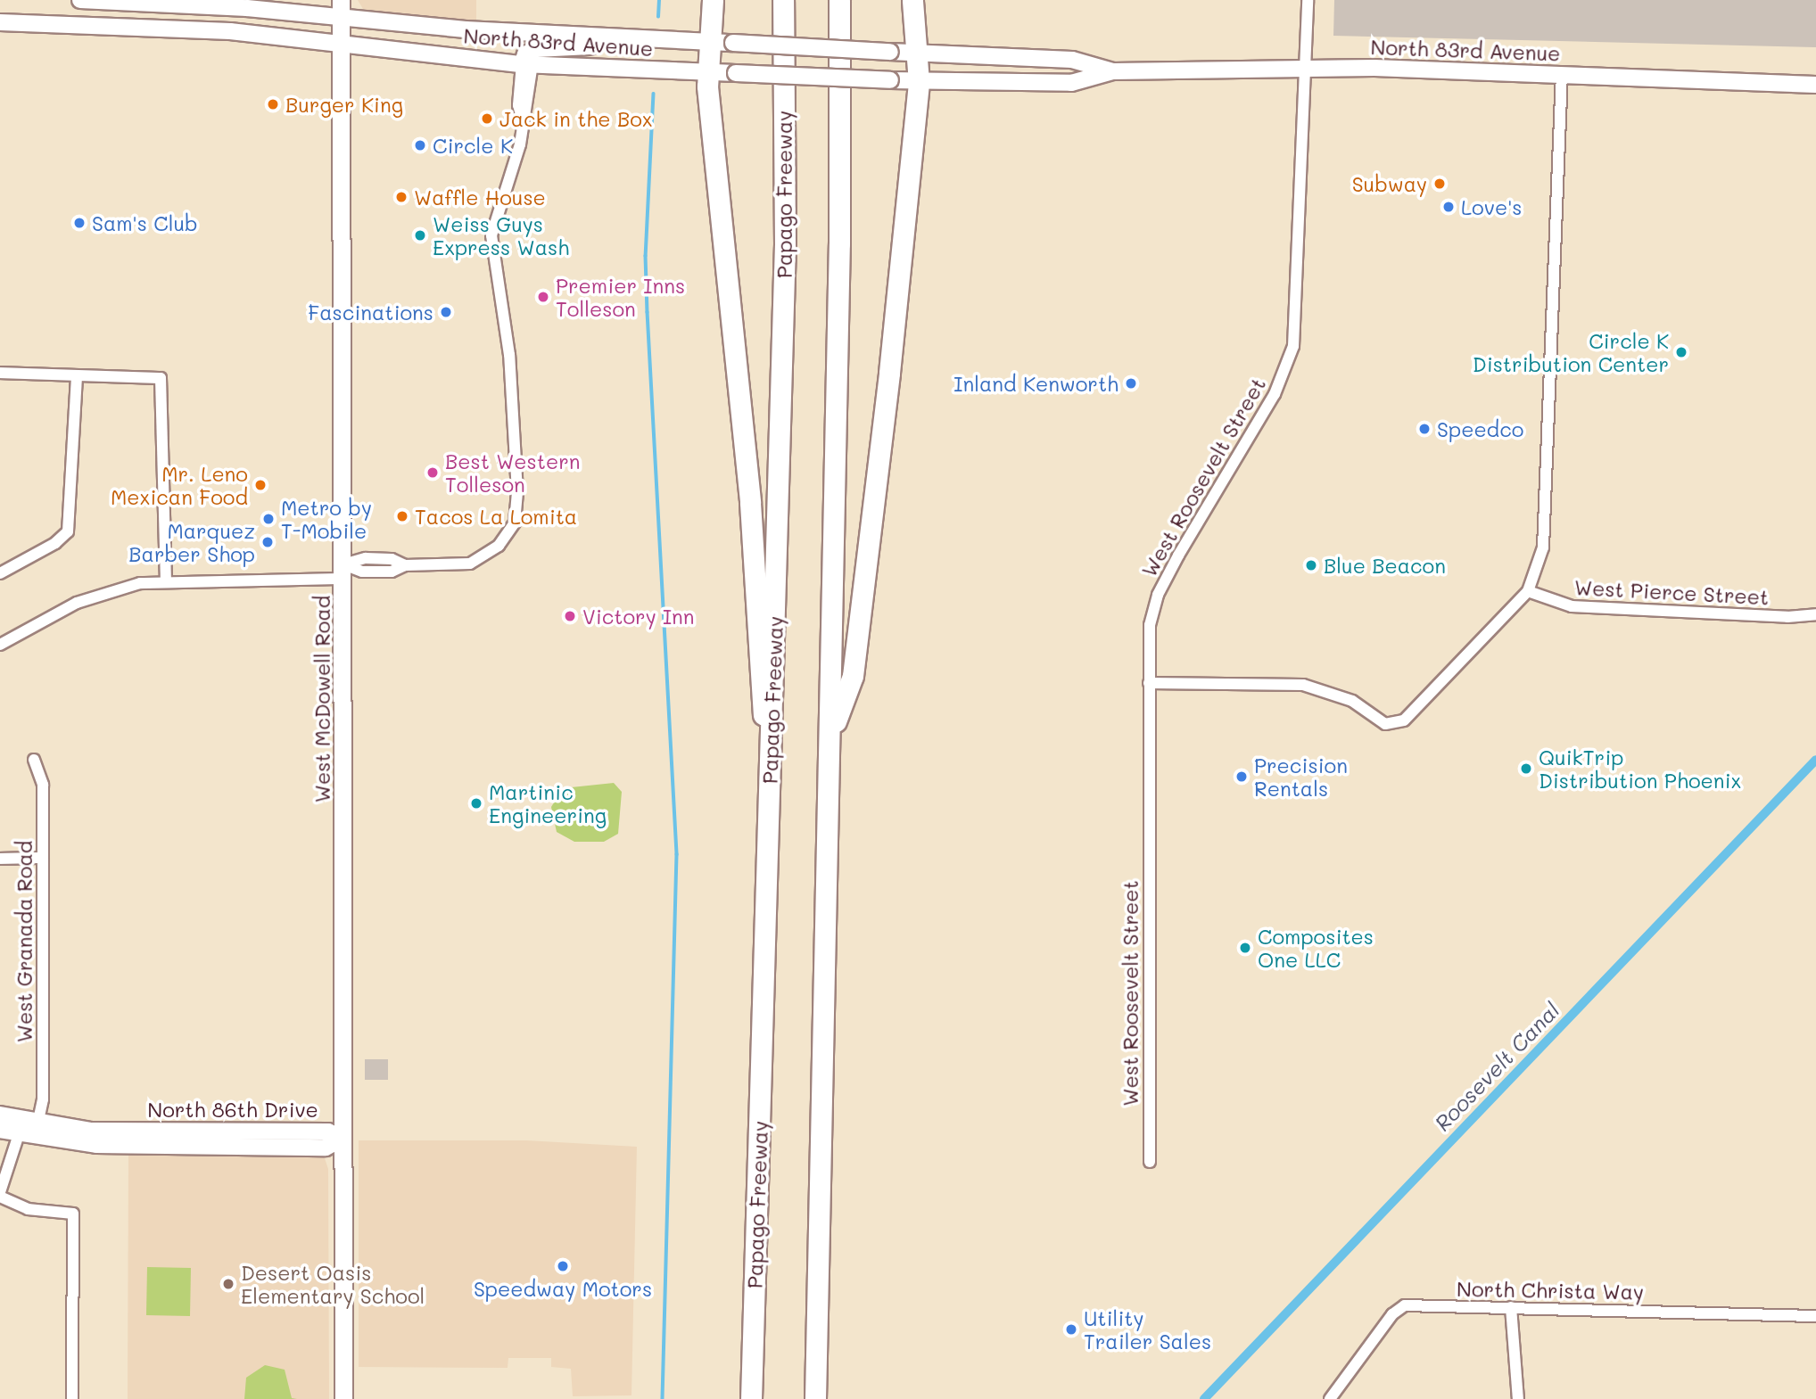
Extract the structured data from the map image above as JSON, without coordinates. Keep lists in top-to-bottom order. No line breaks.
{"streets":{"highway":["Papago Freeway"],"main road":["North 83rd Avenue","West McDowell Road","North 86th Drive"],"street":["West Roosevelt Street","West Pierce Street","West Granada Road","North Christa Way"]},"crossings":[["North 83rd Avenue","West Roosevelt Street"],["North 83rd Avenue","West McDowell Road"],["West McDowell Road","North 86th Drive"],["West Granada Road","North 86th Drive"]],"water":["Roosevelt Canal"],"places":["Burger King","Jack in the Box","Circle K","Subway","Waffle House","Love's","Sam's Club","Weiss Guys Express Wash","Premier Inns Tolleson","Fascinations","Circle K Distribution Center","Inland Kenworth","Speedco","Best Western Tolleson","Mr. Leno Mexican Food","Tacos La Lomita","Metro by T-Mobile","Marquez Barber Shop","Blue Beacon","Victory Inn","QuikTrip Distribution Phoenix","Precision Rentals","Martinic Engineering","Composites One LLC","Speedway Motors","Desert Oasis Elementary School","Utility Trailer Sales"]}
